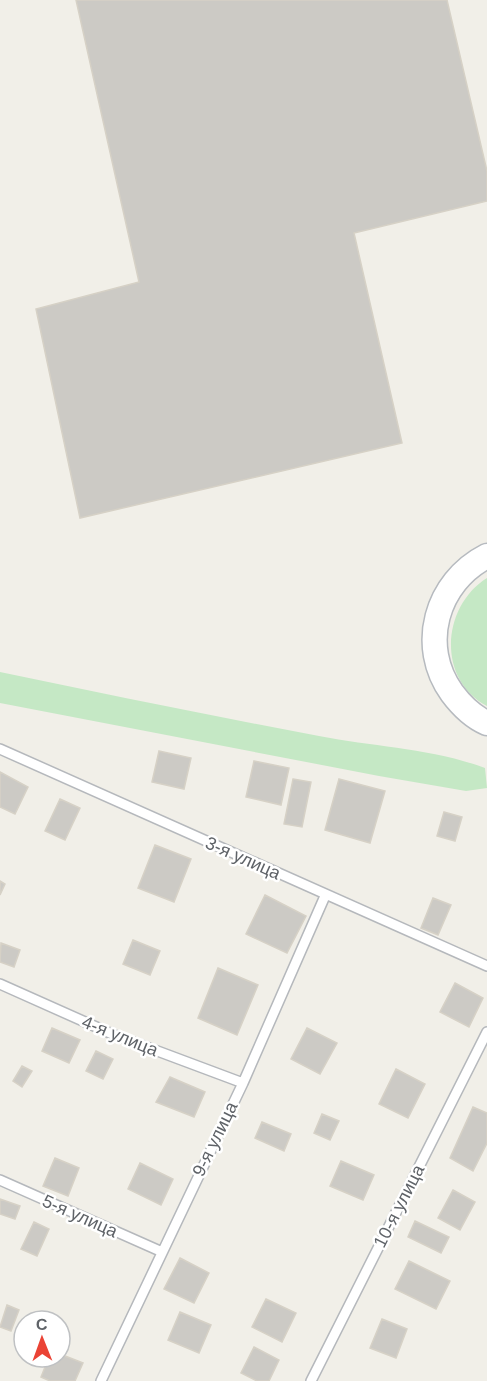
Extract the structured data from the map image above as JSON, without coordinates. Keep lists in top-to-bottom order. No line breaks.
{"streets":{"lane":["3-я улица","4-я улица","9-я улица","10-я улица","5-я улица"]},"crossings":[["3-я улица","9-я улица"],["4-я улица","9-я улица"],["9-я улица","5-я улица"]],"north":"top"}
